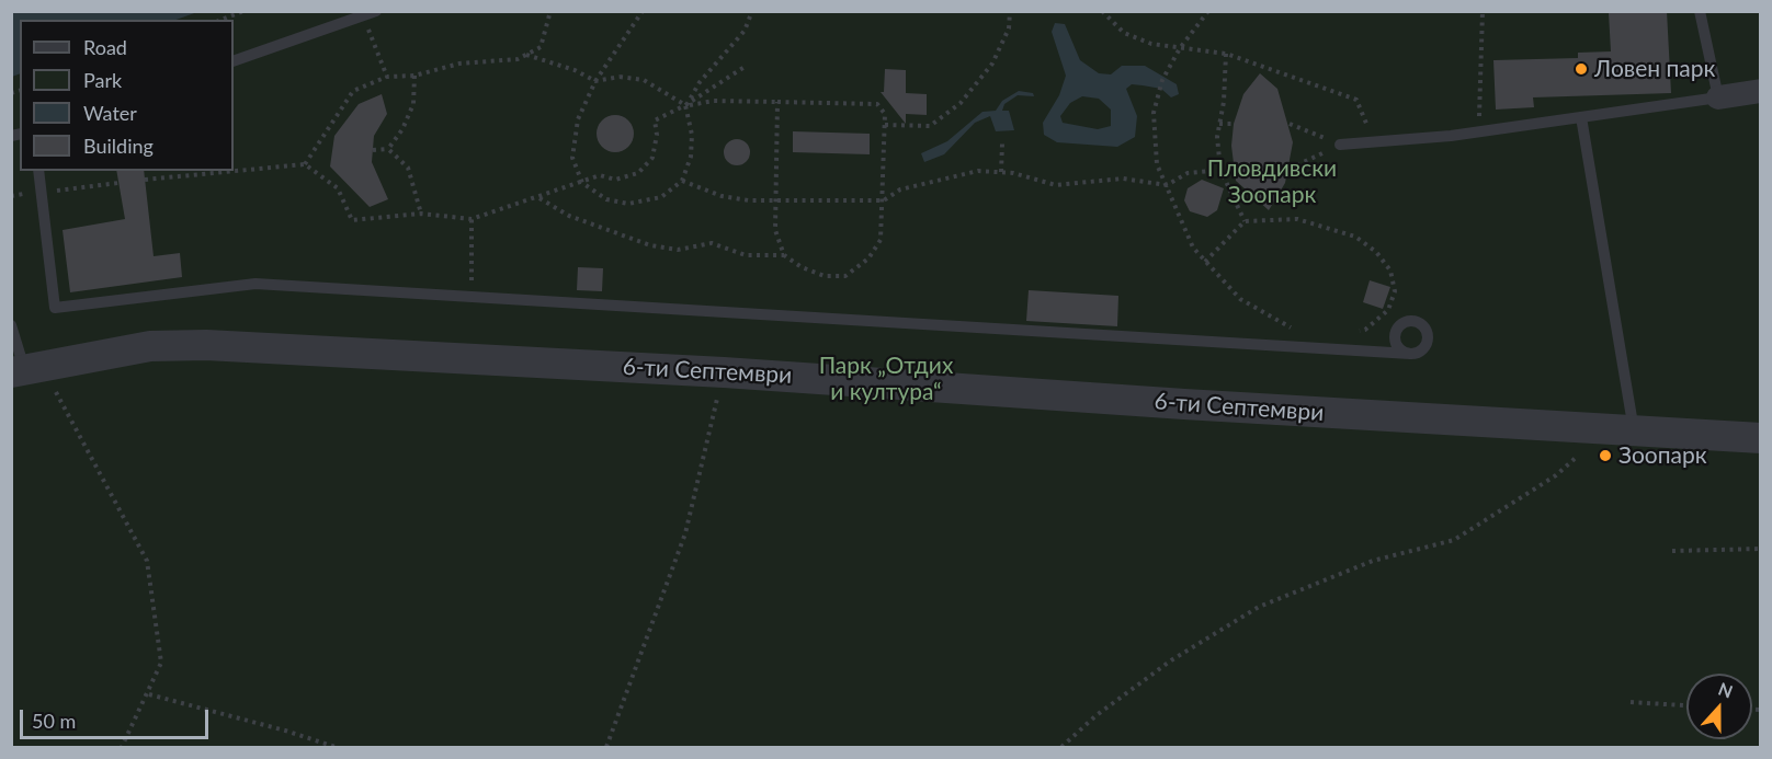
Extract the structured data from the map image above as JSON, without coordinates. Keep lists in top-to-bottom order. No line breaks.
{"streets":{"street":["6-ти Септември"]},"parks":["Пловдивски Зоопарк","Парк „Отдих и култура“"],"places":["Ловен парк","Зоопарк"],"legend":["Road","Park","Water","Building"],"scale_bar":"50 m","north":"top"}
